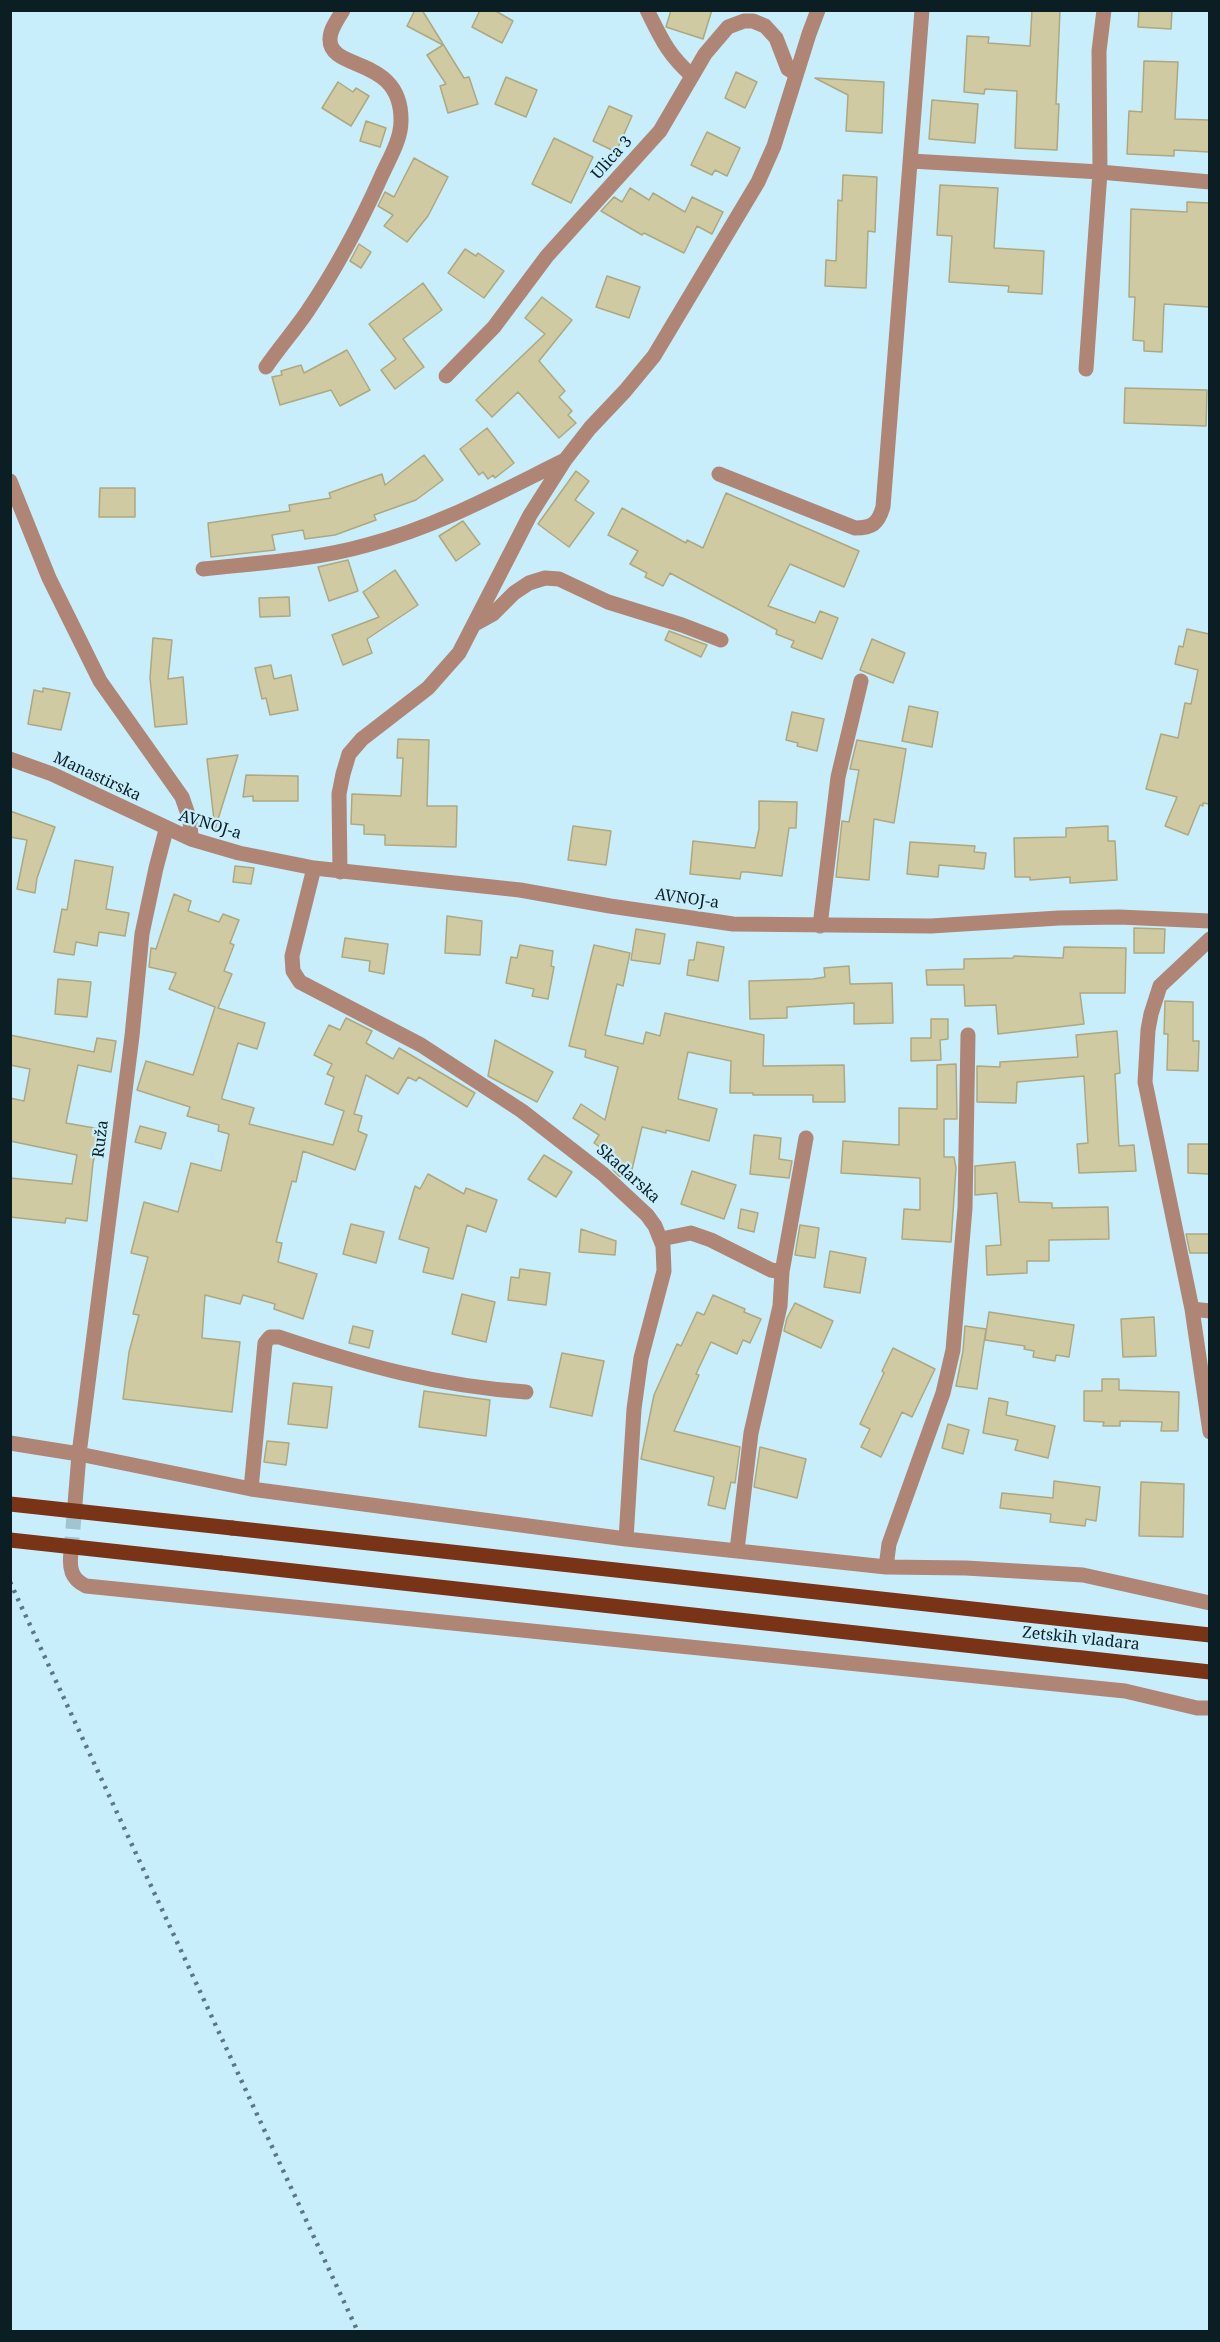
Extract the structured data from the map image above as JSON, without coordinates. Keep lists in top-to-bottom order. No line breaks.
{"streets":{"main road":["Zetskih vladara"],"street":["Ulica 3","Manastirska","AVNOJ-a","Ruža","Skadarska"]},"crossings":[["Manastirska","AVNOJ-a"],["Manastirska","Ruža"],["AVNOJ-a","Ruža"],["AVNOJ-a","Skadarska"]]}
